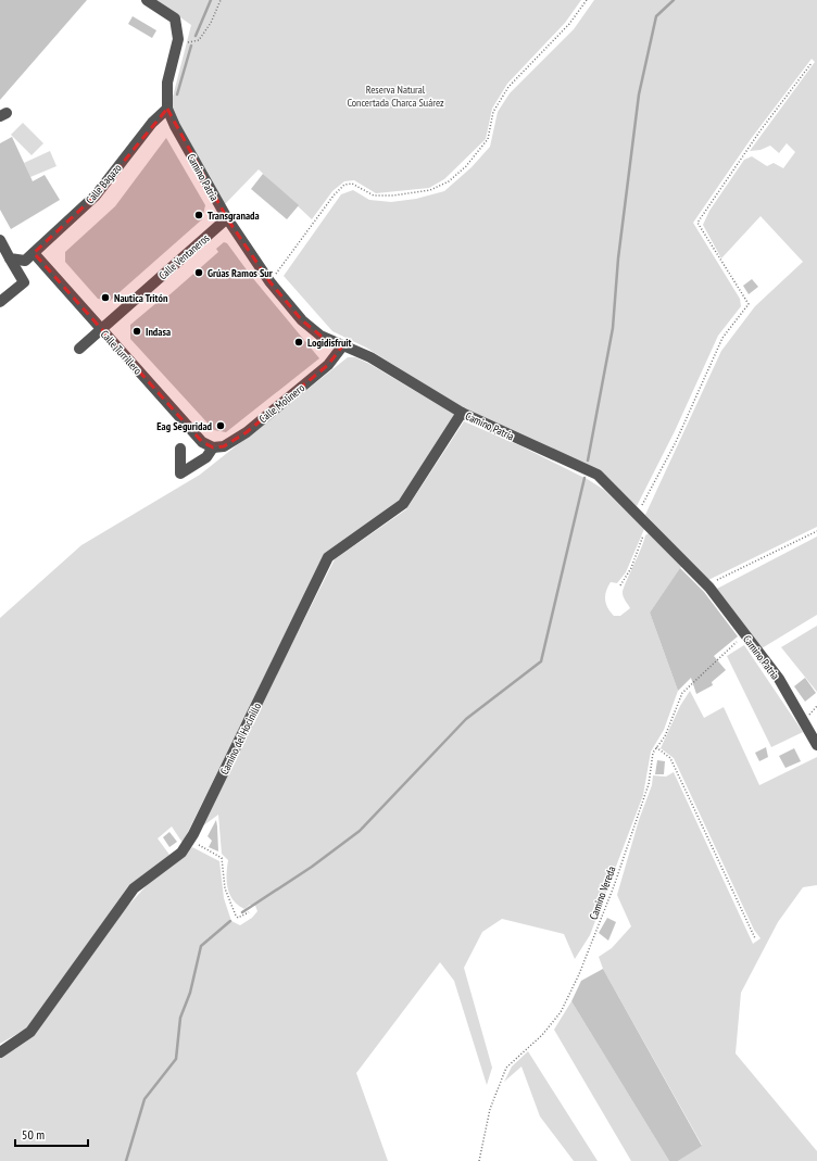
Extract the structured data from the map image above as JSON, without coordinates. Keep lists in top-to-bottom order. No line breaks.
{"streets":{"street":["Camino Patria","Calle Bagazo","Calle Ventaneros","Calle Turrillero","Calle Molinero","Camino del Hocinillo"],"path":["Camino Vereda"]},"crossings":[["Camino Patria","Calle Bagazo"],["Camino Patria","Calle Ventaneros"],["Camino Patria","Calle Molinero"],["Camino Patria","Camino del Hocinillo"],["Camino Patria","Camino Vereda"],["Calle Bagazo","Calle Turrillero"],["Calle Ventaneros","Calle Turrillero"],["Calle Turrillero","Calle Molinero"]],"parks":["Reserva Natural Concertada Charca Suárez"],"places":["Transgranada","Grúas Ramos Sur","Nautica Tritón","Indasa","Logidisfruit","Eag Seguridad"],"scale_bar":"50 m"}
